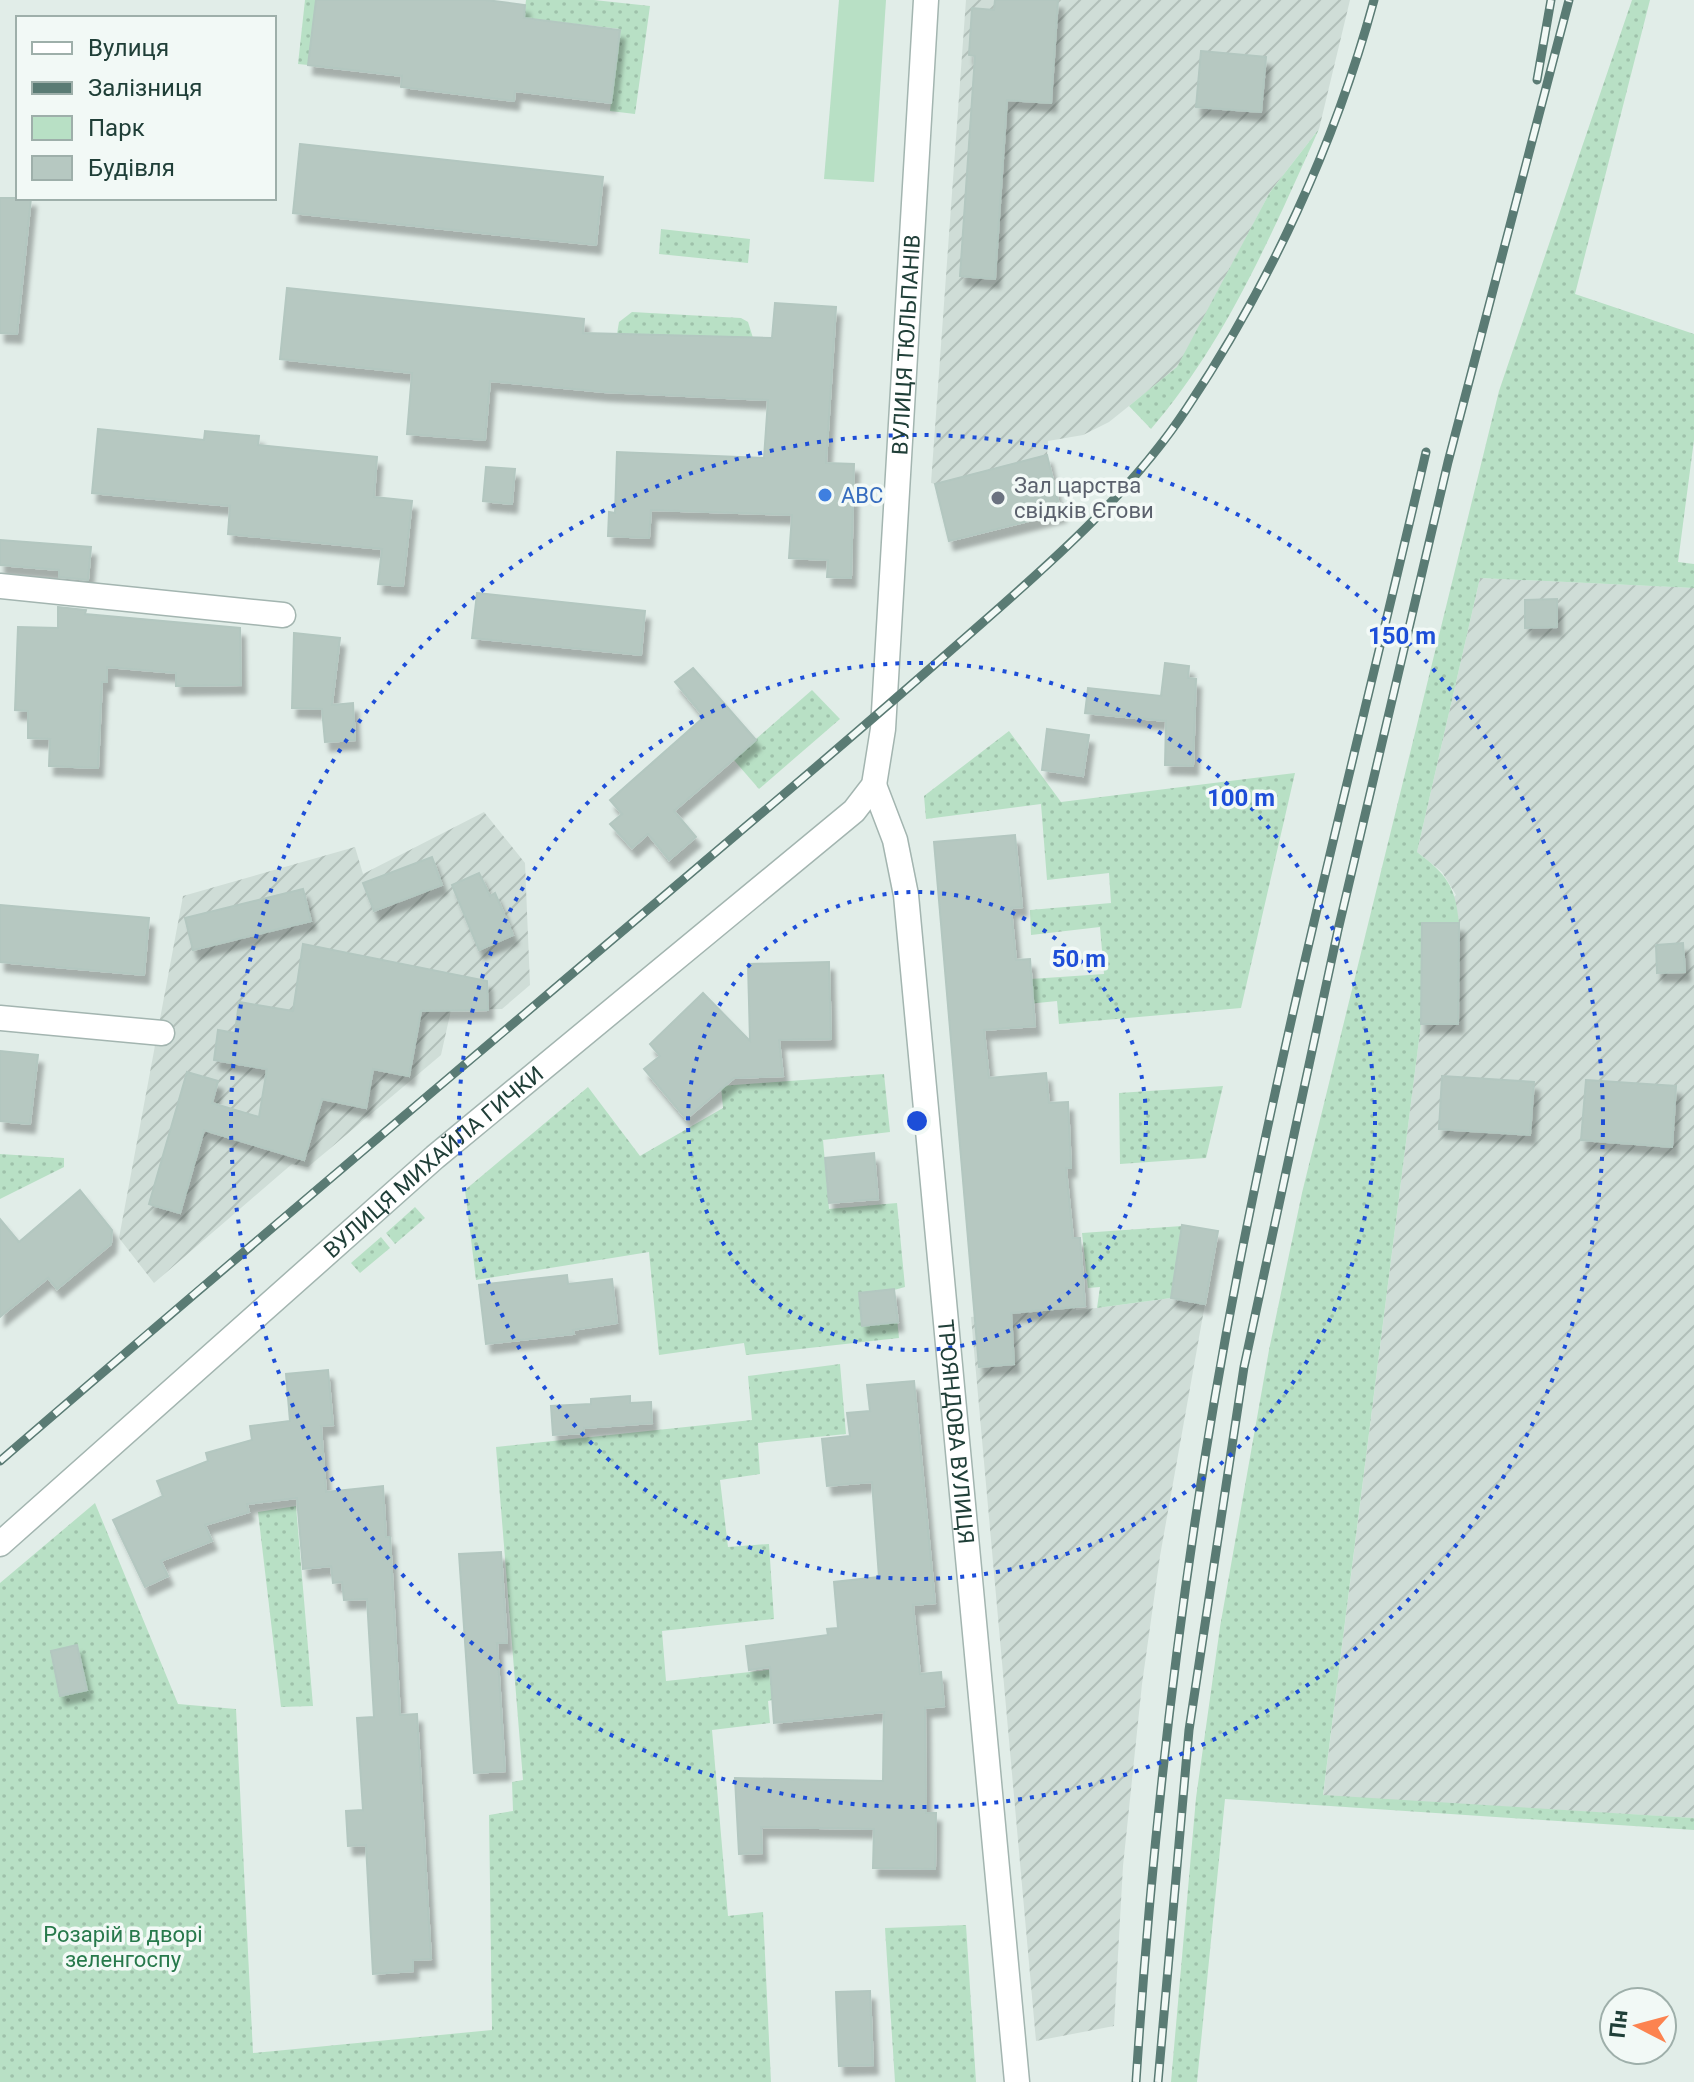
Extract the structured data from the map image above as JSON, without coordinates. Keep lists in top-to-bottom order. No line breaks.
{"streets":{"street":["ВУЛИЦЯ ТЮЛЬПАНІВ","ВУЛИЦЯ МИХАЙЛА ГИЧКИ","ТРОЯНДОВА ВУЛИЦЯ"]},"crossings":[["ВУЛИЦЯ ТЮЛЬПАНІВ","ВУЛИЦЯ МИХАЙЛА ГИЧКИ"],["ВУЛИЦЯ ТЮЛЬПАНІВ","ТРОЯНДОВА ВУЛИЦЯ"],["ВУЛИЦЯ МИХАЙЛА ГИЧКИ","ТРОЯНДОВА ВУЛИЦЯ"]],"parks":["Розарій в дворі зеленгоспу"],"places":["ABC","Зал царства свідків Єгови"],"legend":["Вулиця","Залізниця","Парк","Будівля"],"north":"left","rings":["150 m","100 m","50 m"]}
